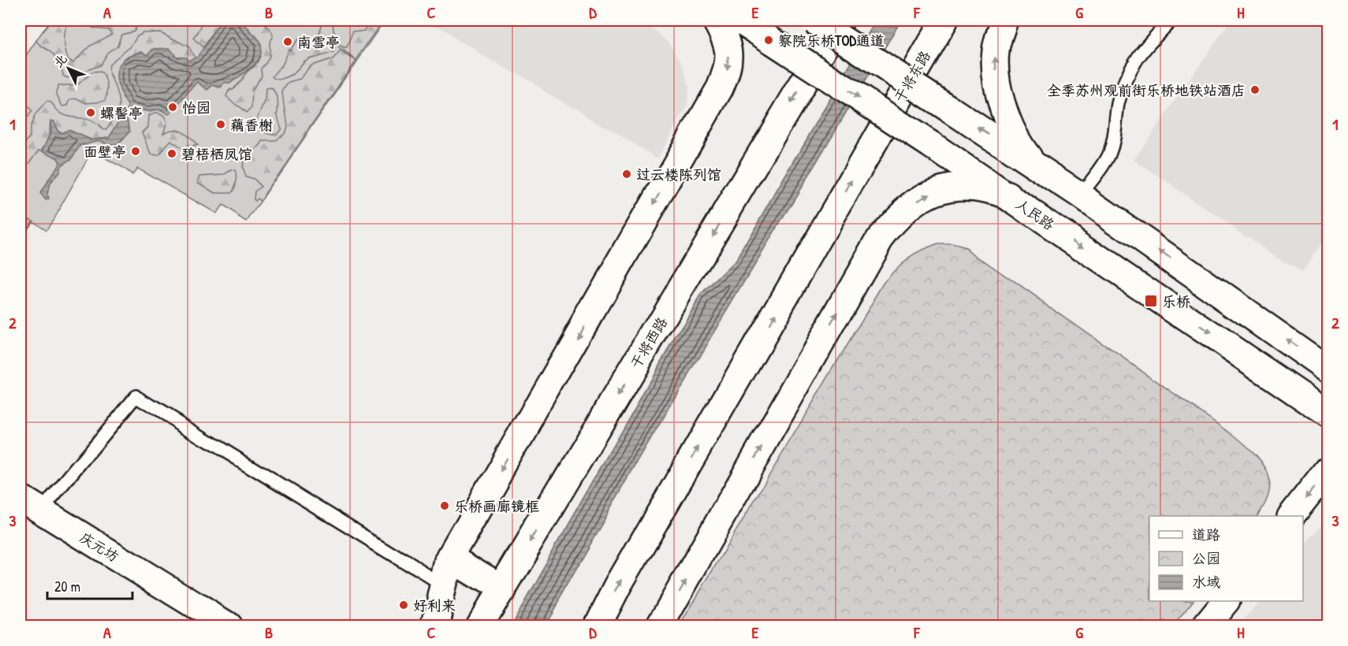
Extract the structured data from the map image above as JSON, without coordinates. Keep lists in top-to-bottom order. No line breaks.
{"streets":{"main road":["干将东路","人民路","干将西路","庆元坊"]},"places":{"other":["察院乐桥TOD通道","南雪亭","全季苏州观前街乐桥地铁站酒店","怡园","螺髻亭","藕香榭","面壁亭","碧梧栖凤馆","过云楼陈列馆","乐桥画廊镜框","好利来"],"transit":["乐桥"]},"legend":["道路","公园","水域"],"scale_bar":"20 m","north":"top left","grid":{"columns":["A","B","C","D","E","F","G","H"],"rows":["1","2","3"]}}
